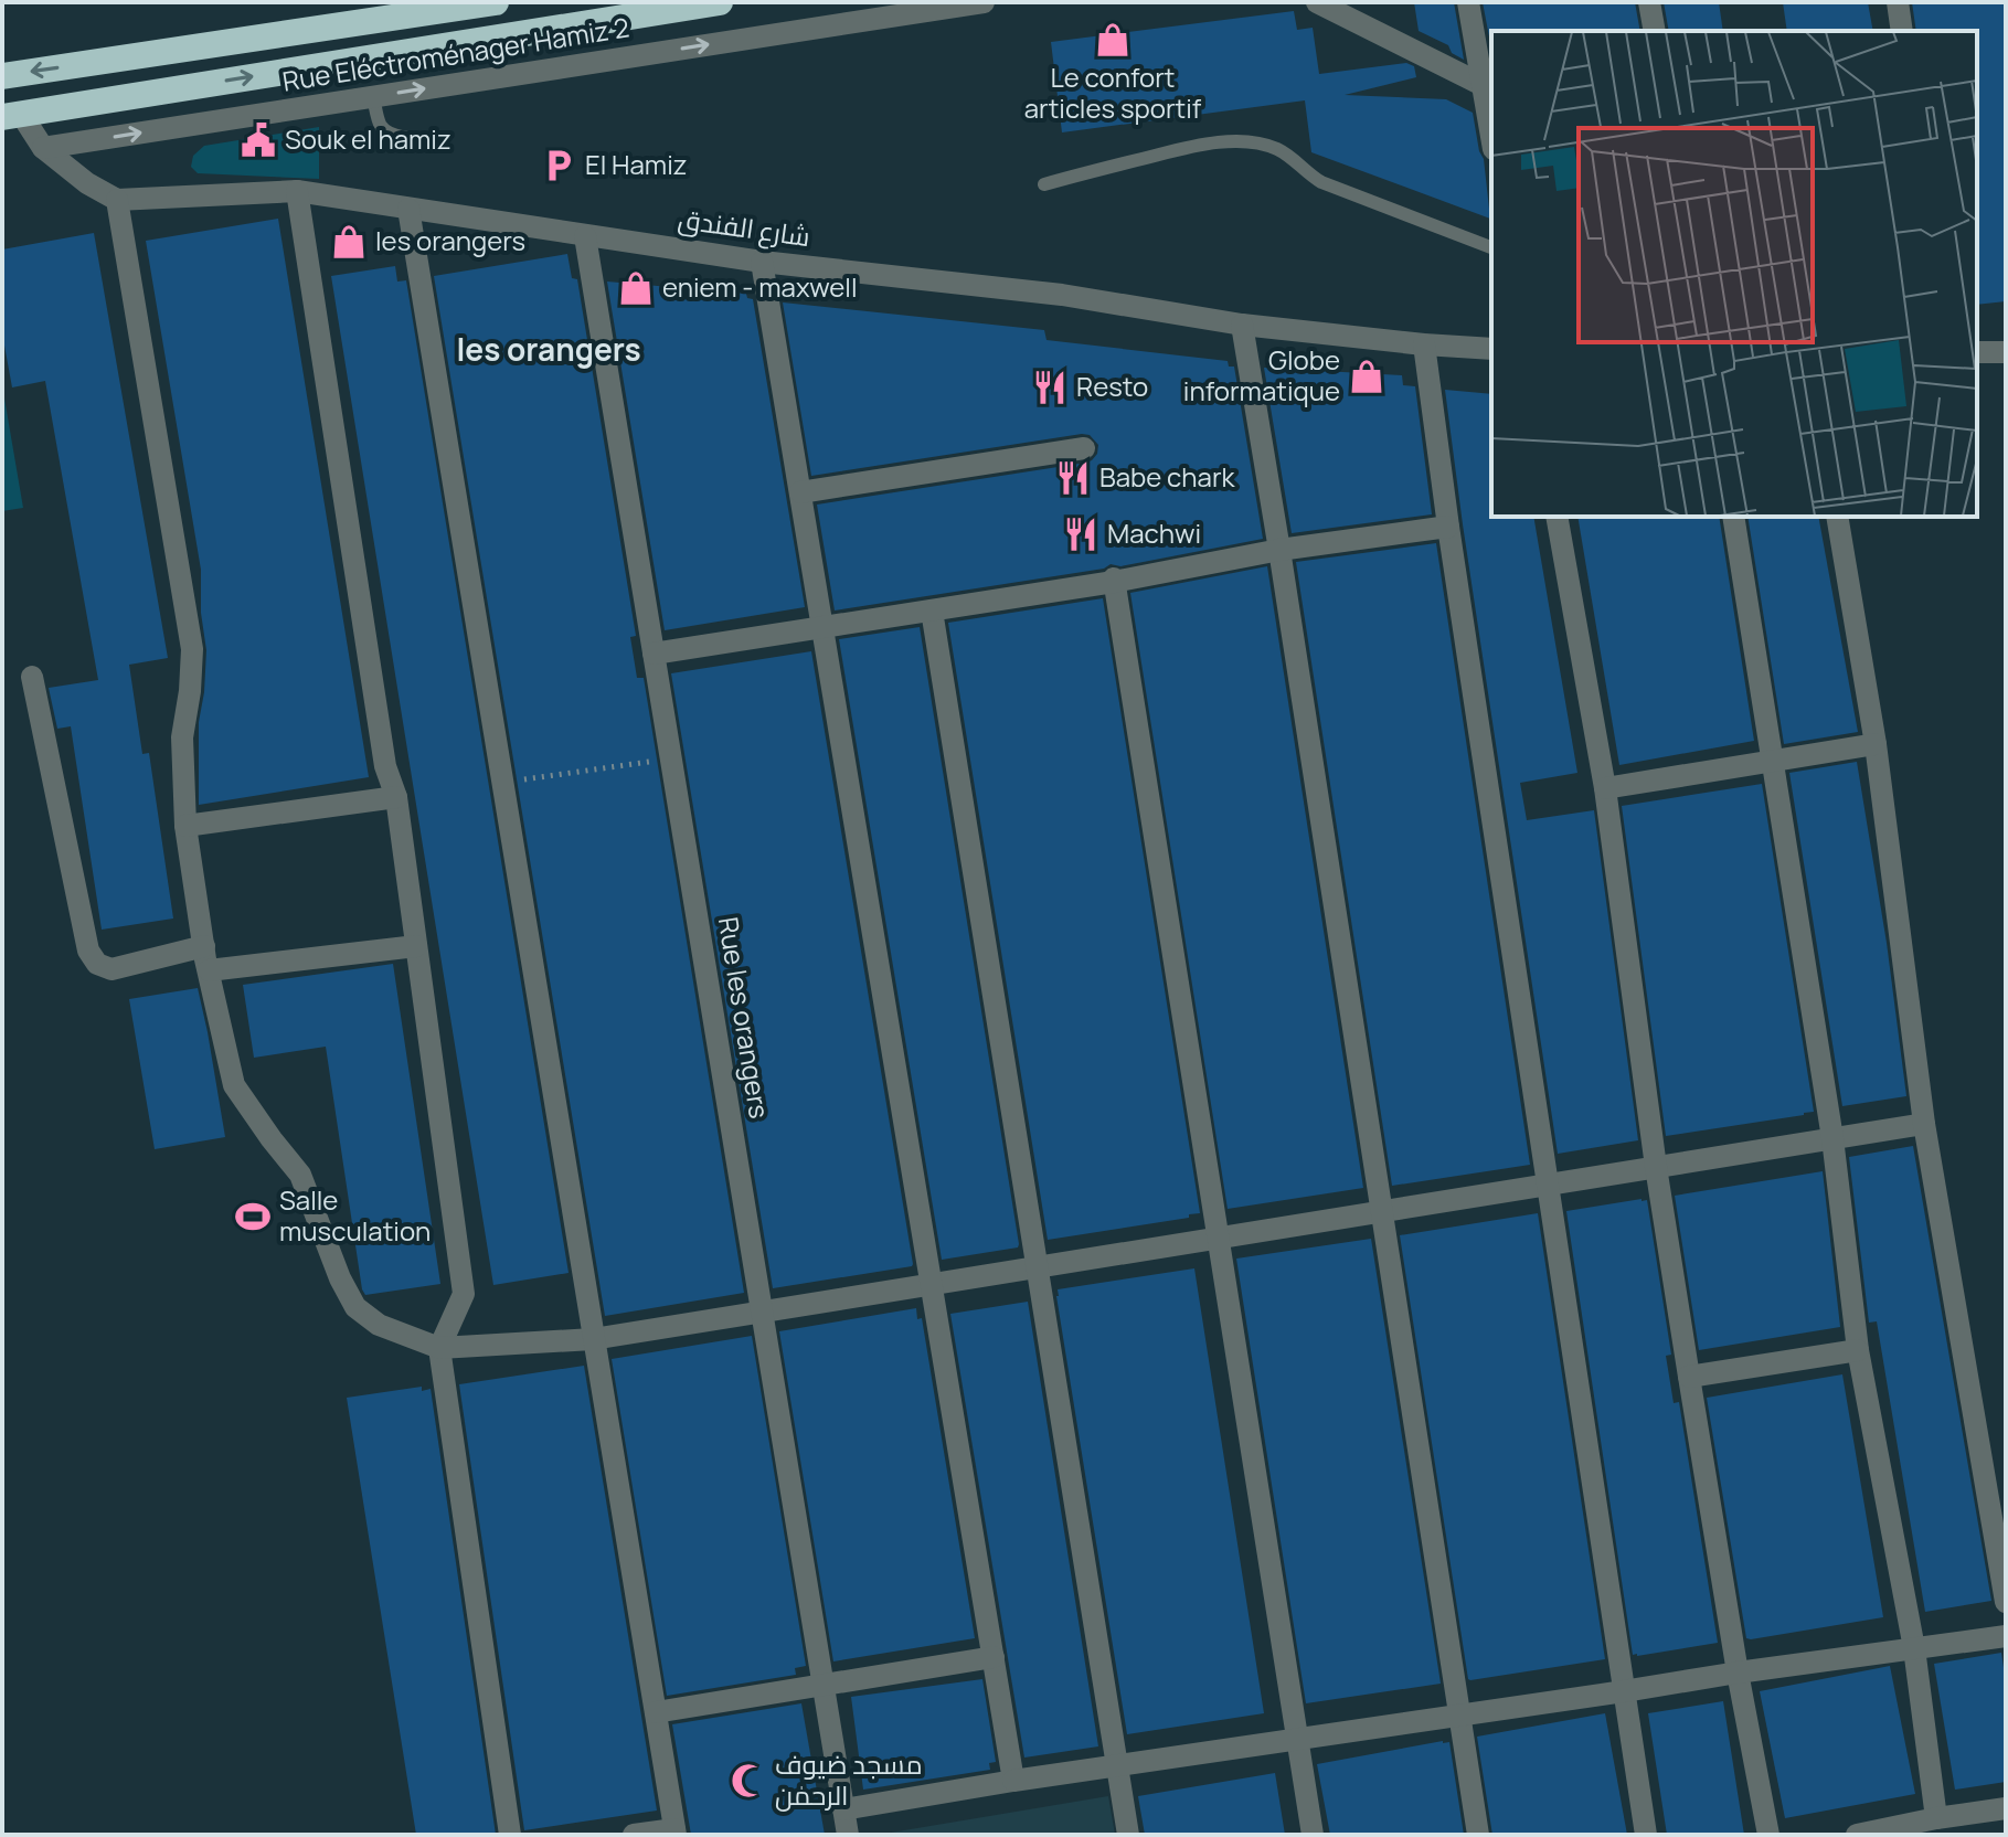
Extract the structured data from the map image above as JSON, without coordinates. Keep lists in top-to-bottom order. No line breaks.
{"streets":{"street":["Rue Eléctroménager Hamiz 2","شارع الفندق","Rue les orangers"]},"crossings":[["شارع الفندق","Rue les orangers"]],"one_way":["Rue Eléctroménager Hamiz 2"],"districts":["les orangers"],"places":{"shop":["Le confort articles sportif","les orangers","eniem - maxwell","Globe informatique"],"public building":["Souk el hamiz"],"parking":["El Hamiz"],"restaurant":["Resto","Babe chark","Machwi"],"sports":["Salle musculation"],"mosque":["مسجد ضيوف الرحمٰن"]}}
